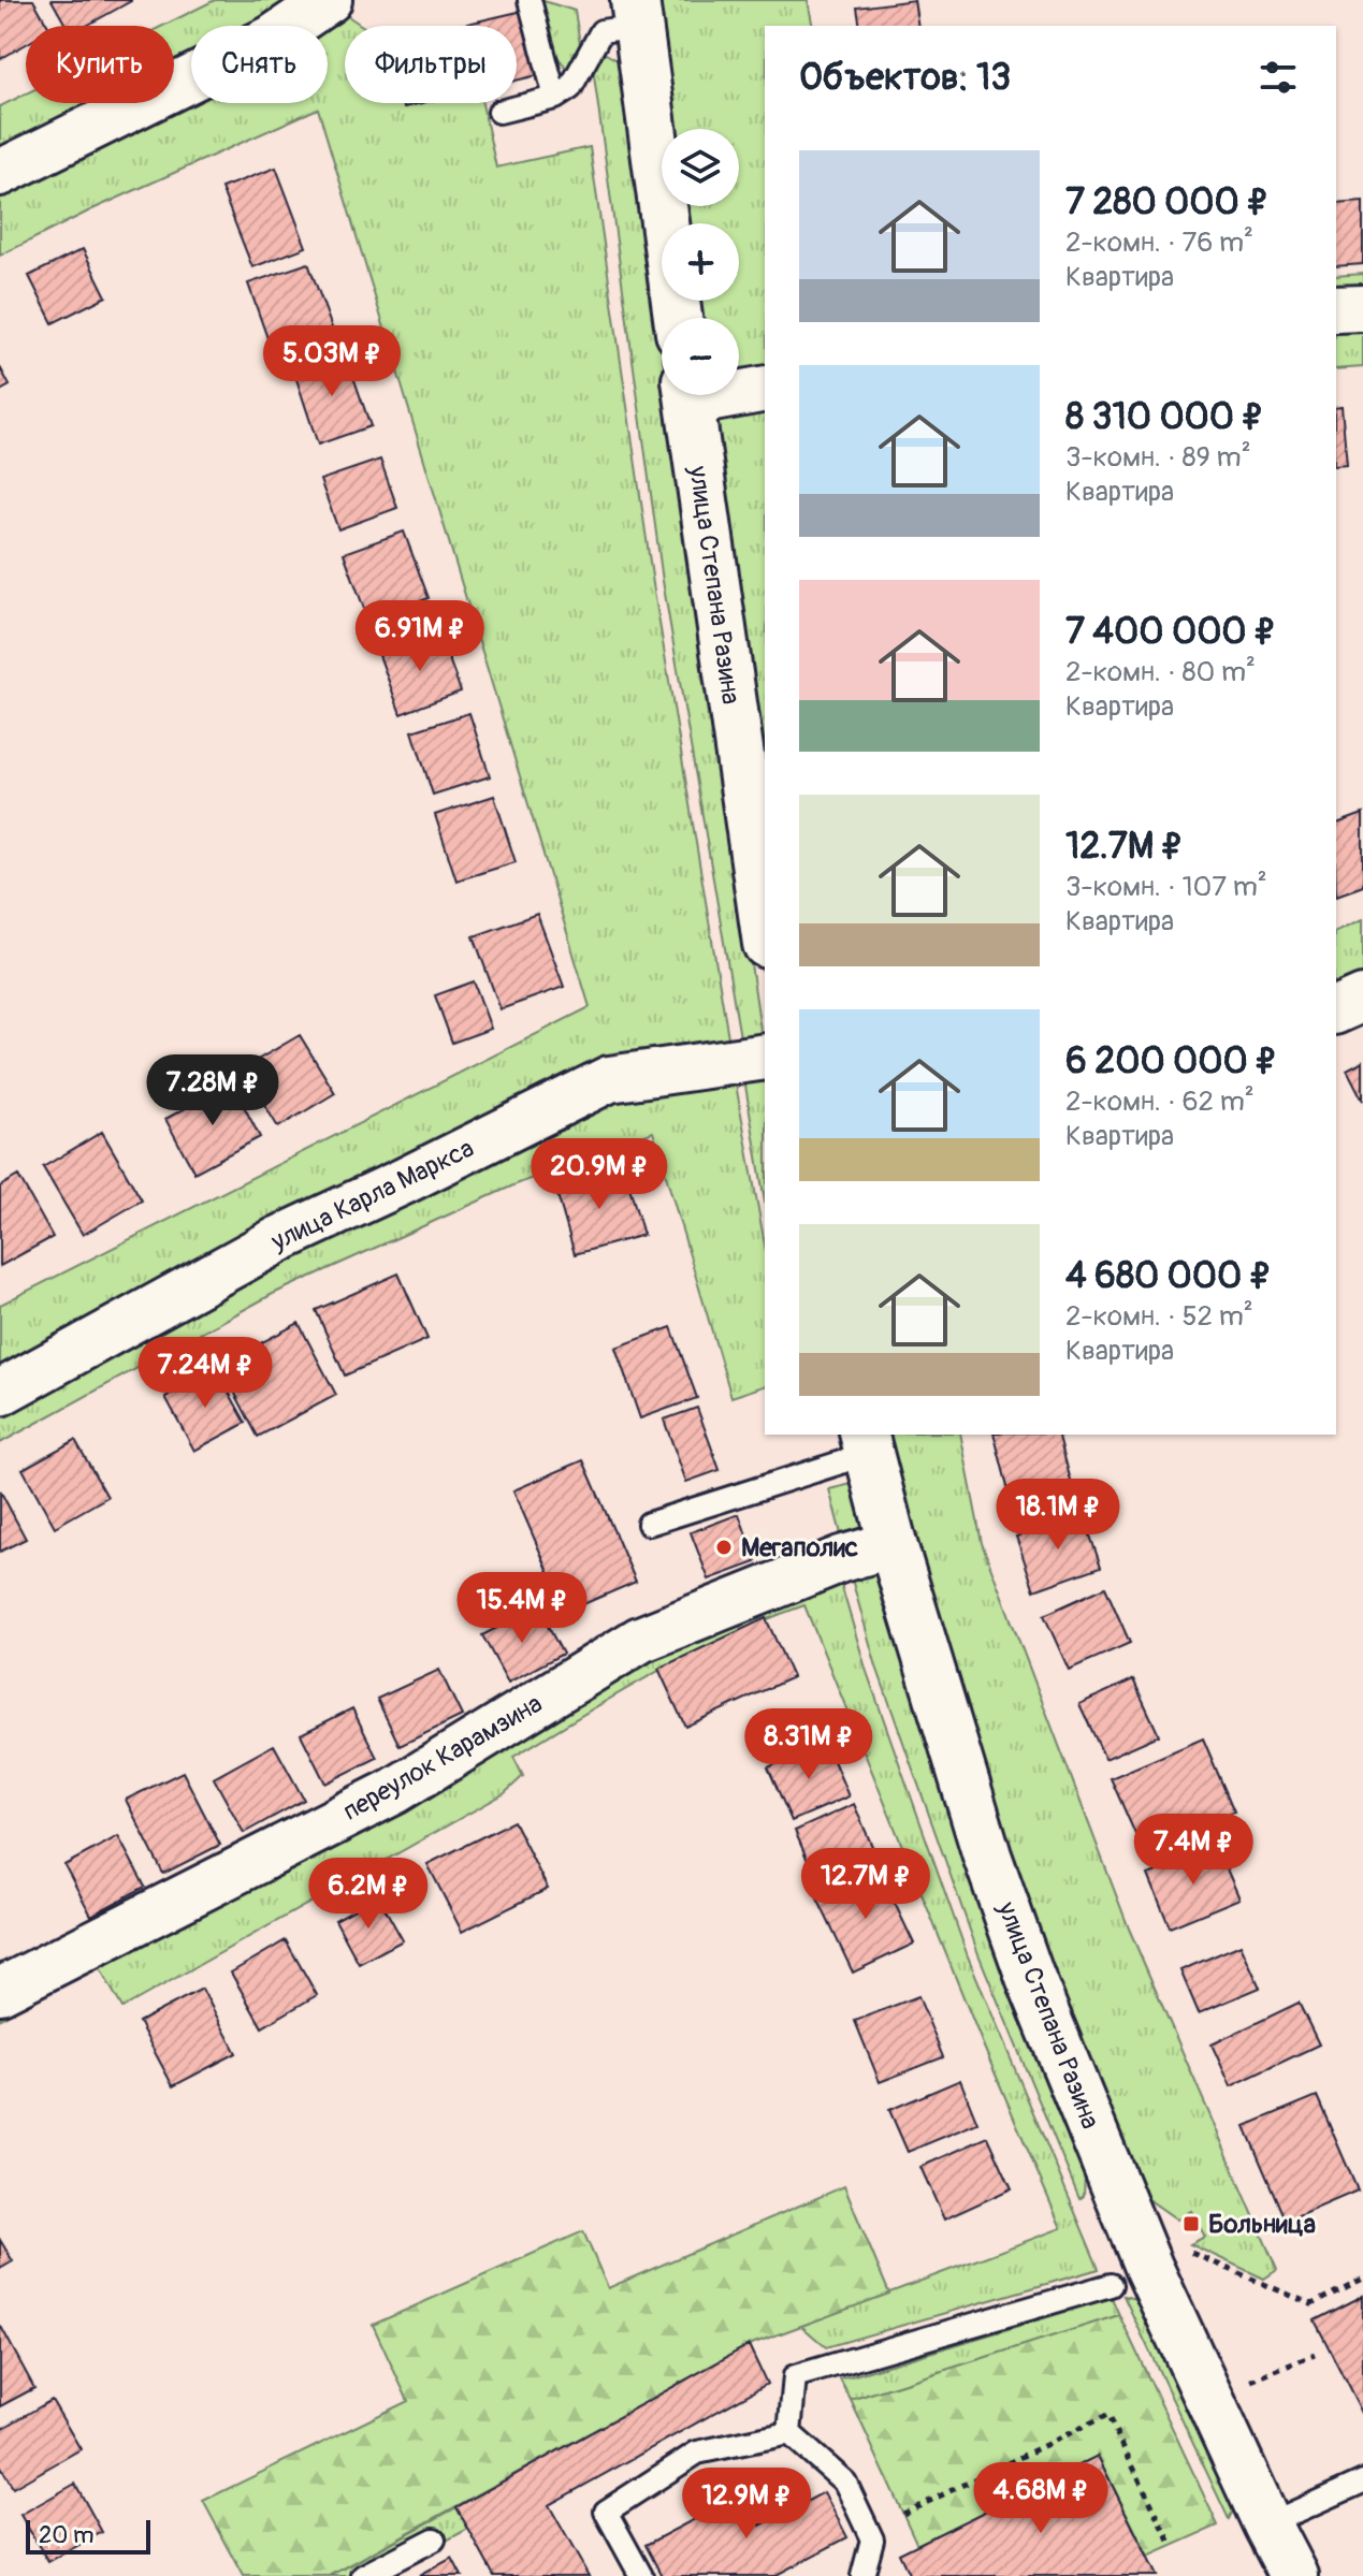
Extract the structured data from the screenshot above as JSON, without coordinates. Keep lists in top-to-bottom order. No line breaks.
{"streets":{"main road":["улица Степана Разина"],"street":["улица Карла Маркса","переулок Карамзина"]},"crossings":[["улица Степана Разина","переулок Карамзина"]],"places":{"other":["Мегаполис"],"transit":["Больница"]},"scale_bar":"20 m","page":{"chip":["Купить","Снять","Фильтры"],"heading":"Объектов: 13","map_buttons":["+","−"],"list":[{"name":"7 280 000 ₽","note":"2-комн. · 76 m² · Квартира"},{"name":"8 310 000 ₽","note":"3-комн. · 89 m² · Квартира"},{"name":"7 400 000 ₽","note":"2-комн. · 80 m² · Квартира"},{"name":"12.7M ₽","note":"3-комн. · 107 m² · Квартира"},{"name":"6 200 000 ₽","note":"2-комн. · 62 m² · Квартира"},{"name":"4 680 000 ₽","note":"2-комн. · 52 m² · Квартира"}],"price":["5.03M ₽","6.91M ₽","7.28M ₽","20.9M ₽","7.24M ₽","18.1M ₽","15.4M ₽","8.31M ₽","7.4M ₽","12.7M ₽","6.2M ₽","4.68M ₽","12.9M ₽"],"scale":"20 m"}}
